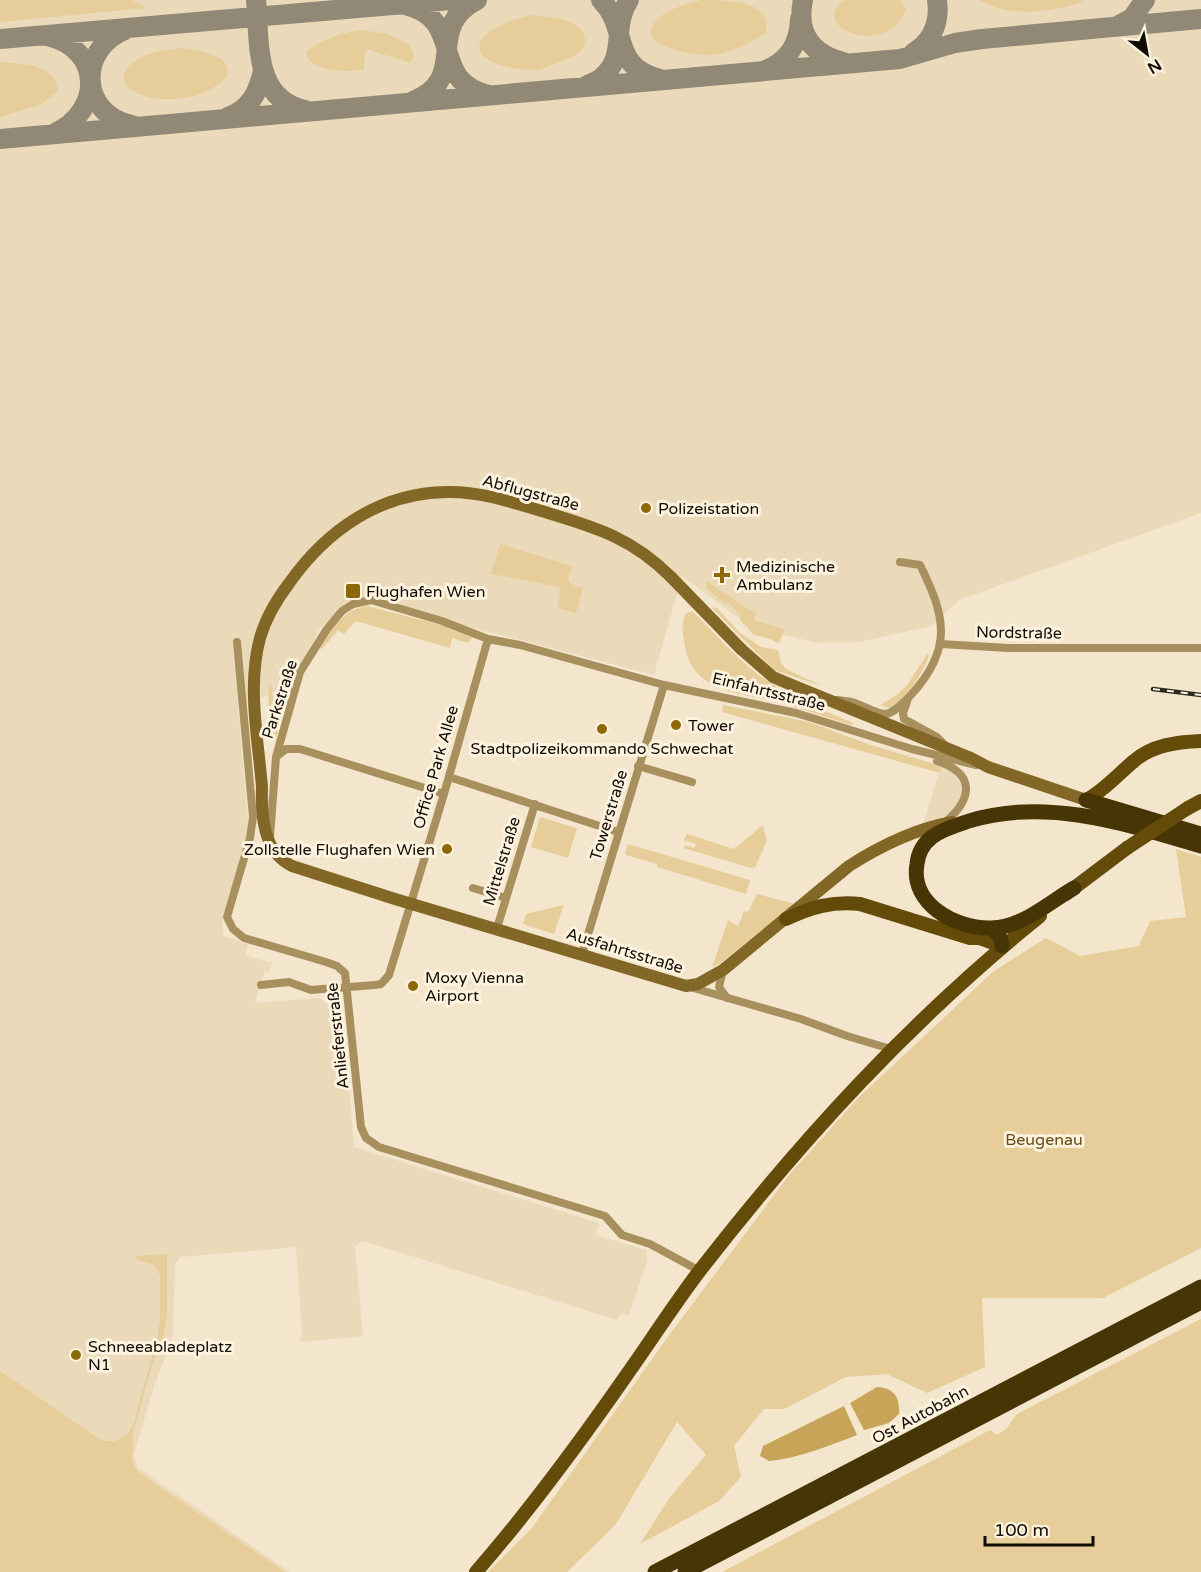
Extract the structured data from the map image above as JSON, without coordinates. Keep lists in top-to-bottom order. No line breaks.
{"streets":{"highway":["Ost Autobahn"],"street":["Abflugstraße","Nordstraße","Einfahrtsstraße","Parkstraße","Office Park Allee","Towerstraße","Mittelstraße","Ausfahrtsstraße","Anlieferstraße"]},"crossings":[["Abflugstraße","Einfahrtsstraße"],["Abflugstraße","Parkstraße"],["Abflugstraße","Ausfahrtsstraße"],["Einfahrtsstraße","Parkstraße"],["Einfahrtsstraße","Office Park Allee"],["Einfahrtsstraße","Towerstraße"],["Parkstraße","Ausfahrtsstraße"],["Office Park Allee","Ausfahrtsstraße"],["Office Park Allee","Anlieferstraße"],["Towerstraße","Ausfahrtsstraße"],["Mittelstraße","Ausfahrtsstraße"]],"parks":["Beugenau"],"places":{"other":["Polizeistation","Tower","Stadtpolizeikommando Schwechat","Zollstelle Flughafen Wien","Moxy Vienna Airport","Schneeabladeplatz N1"],"health":["Medizinische Ambulanz"],"transit":["Flughafen Wien"]},"scale_bar":"100 m","north":"bottom right"}
